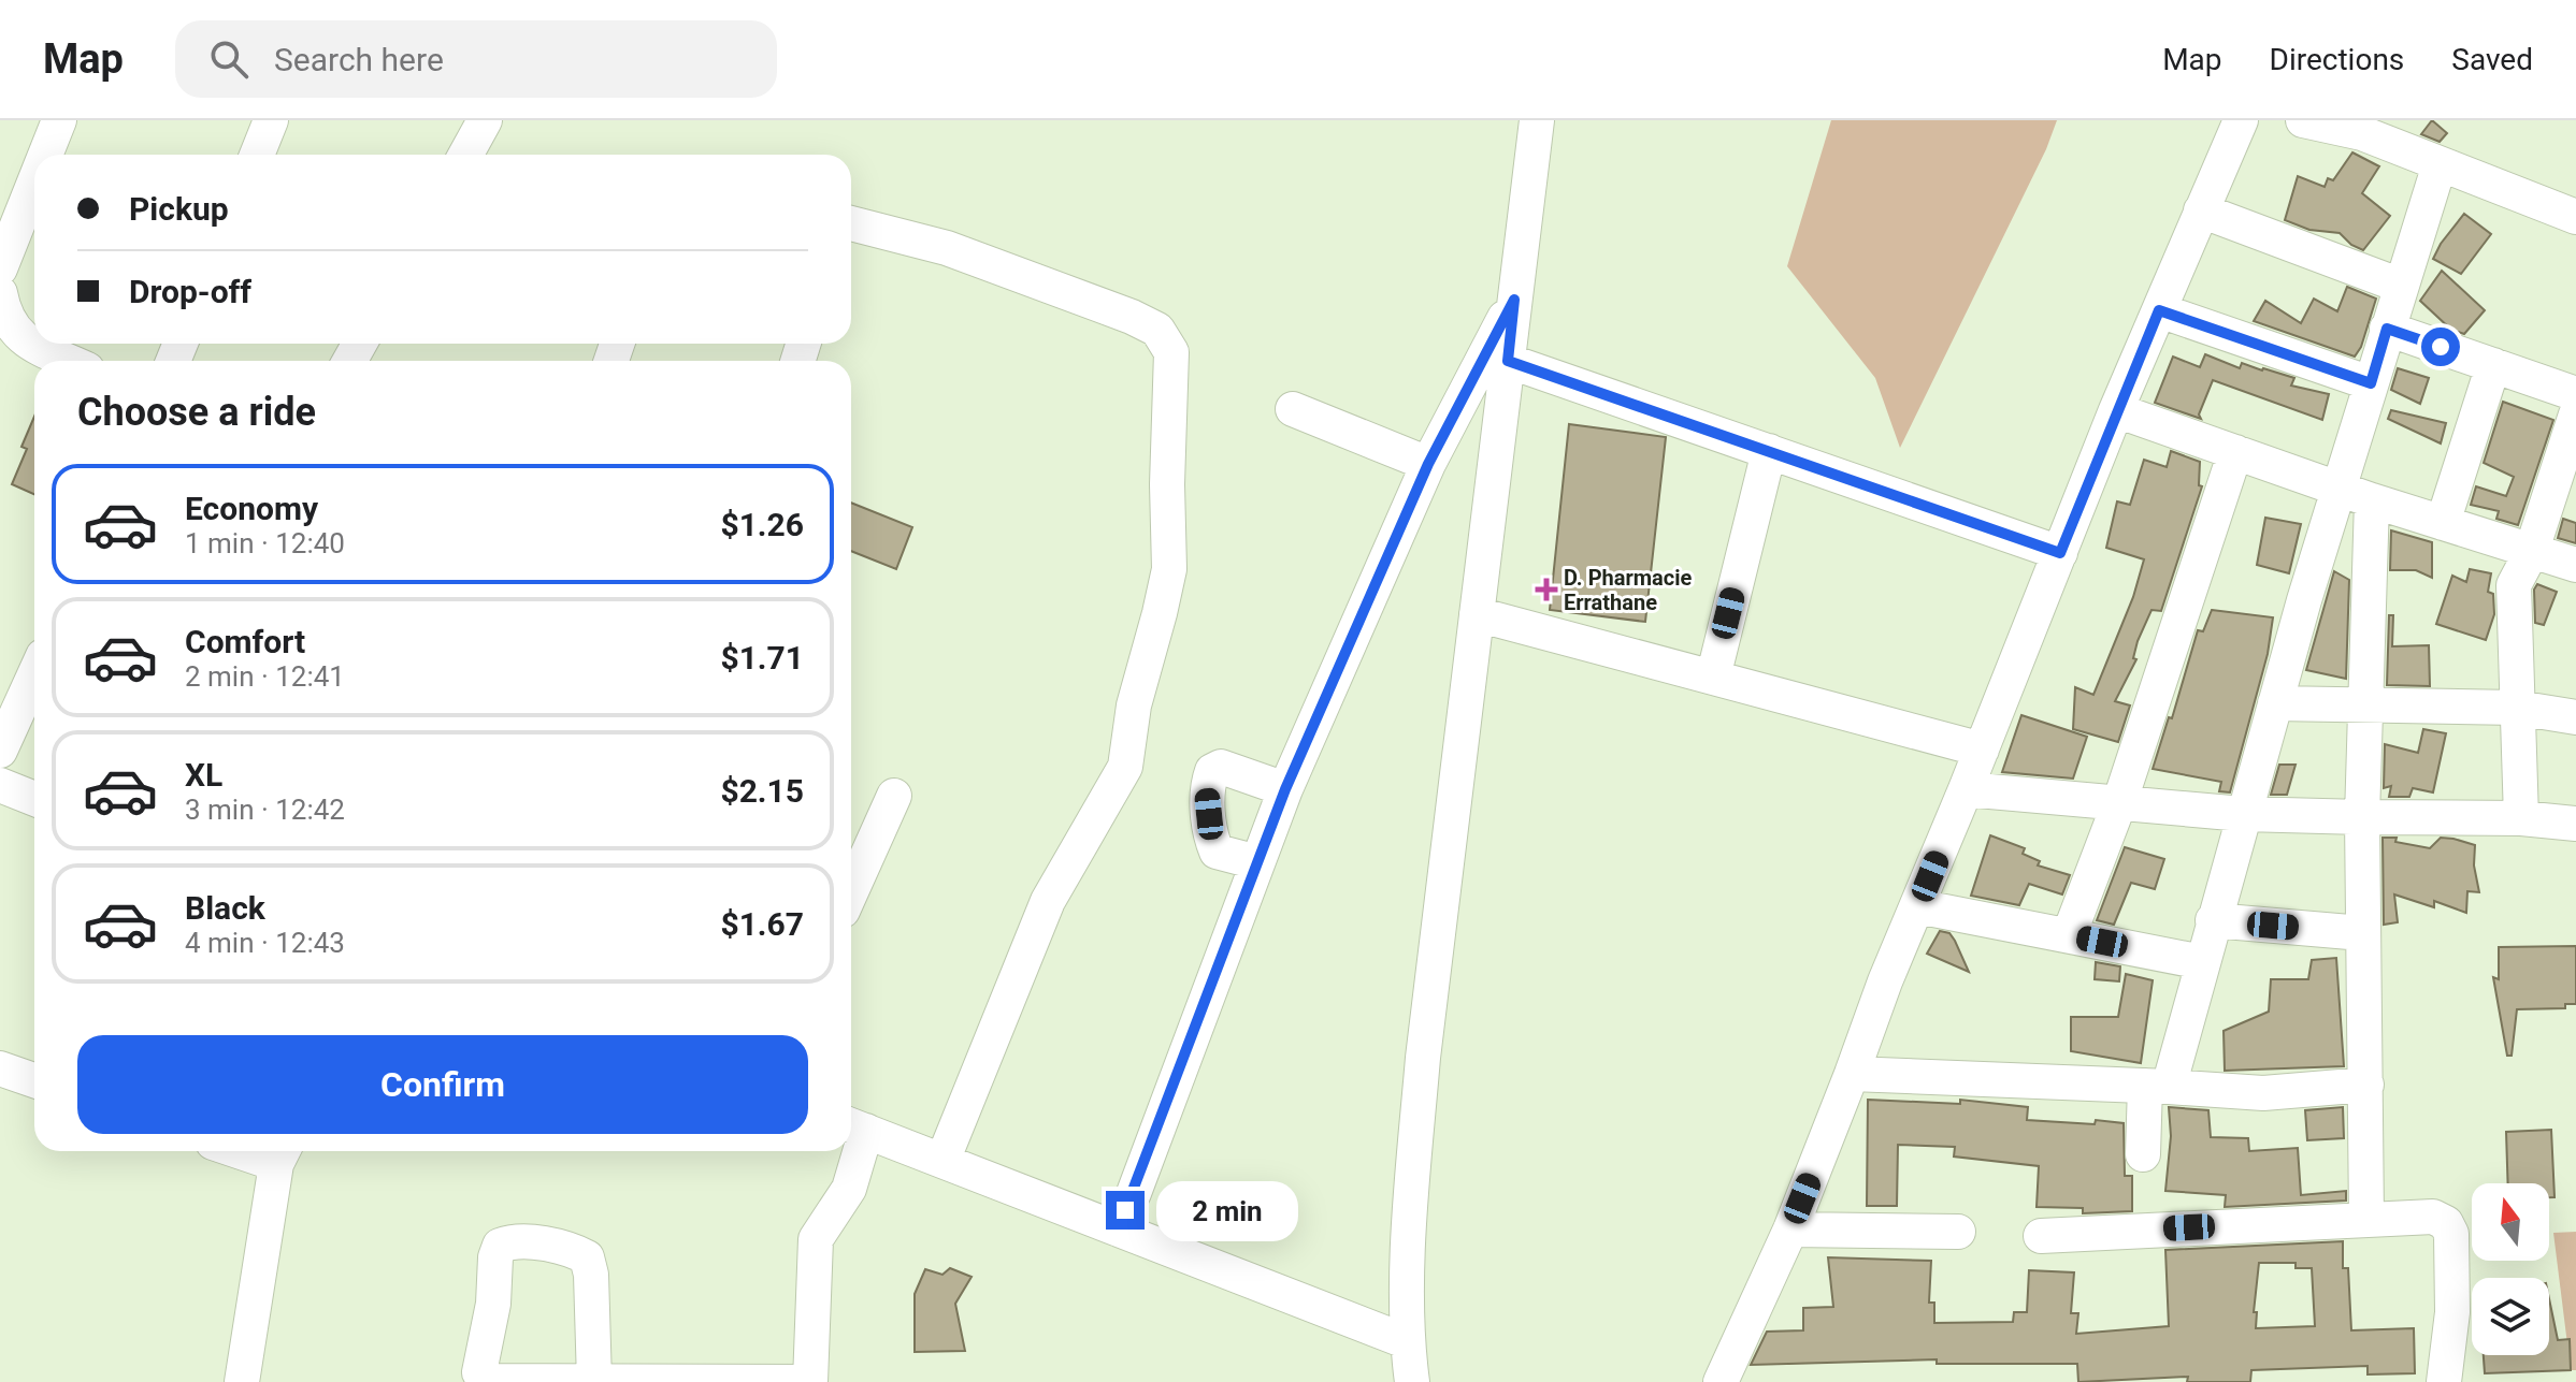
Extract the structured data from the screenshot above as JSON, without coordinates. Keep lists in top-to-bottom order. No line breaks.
{"places":{"health":["D. Pharmacie Errathane"]},"north":"top","page":{"header":"Map","search":"Search here","nav":["Map","Directions","Saved"],"banner":["Pickup","Drop-off"],"heading":"Choose a ride","list":[{"name":"Economy","note":"1 min · 12:40","value":"$1.26"},{"name":"Comfort","note":"2 min · 12:41","value":"$1.71"},{"name":"XL","note":"3 min · 12:42","value":"$2.15"},{"name":"Black","note":"4 min · 12:43","value":"$1.67"}],"buttons":"Confirm","bubble":"2 min"}}
